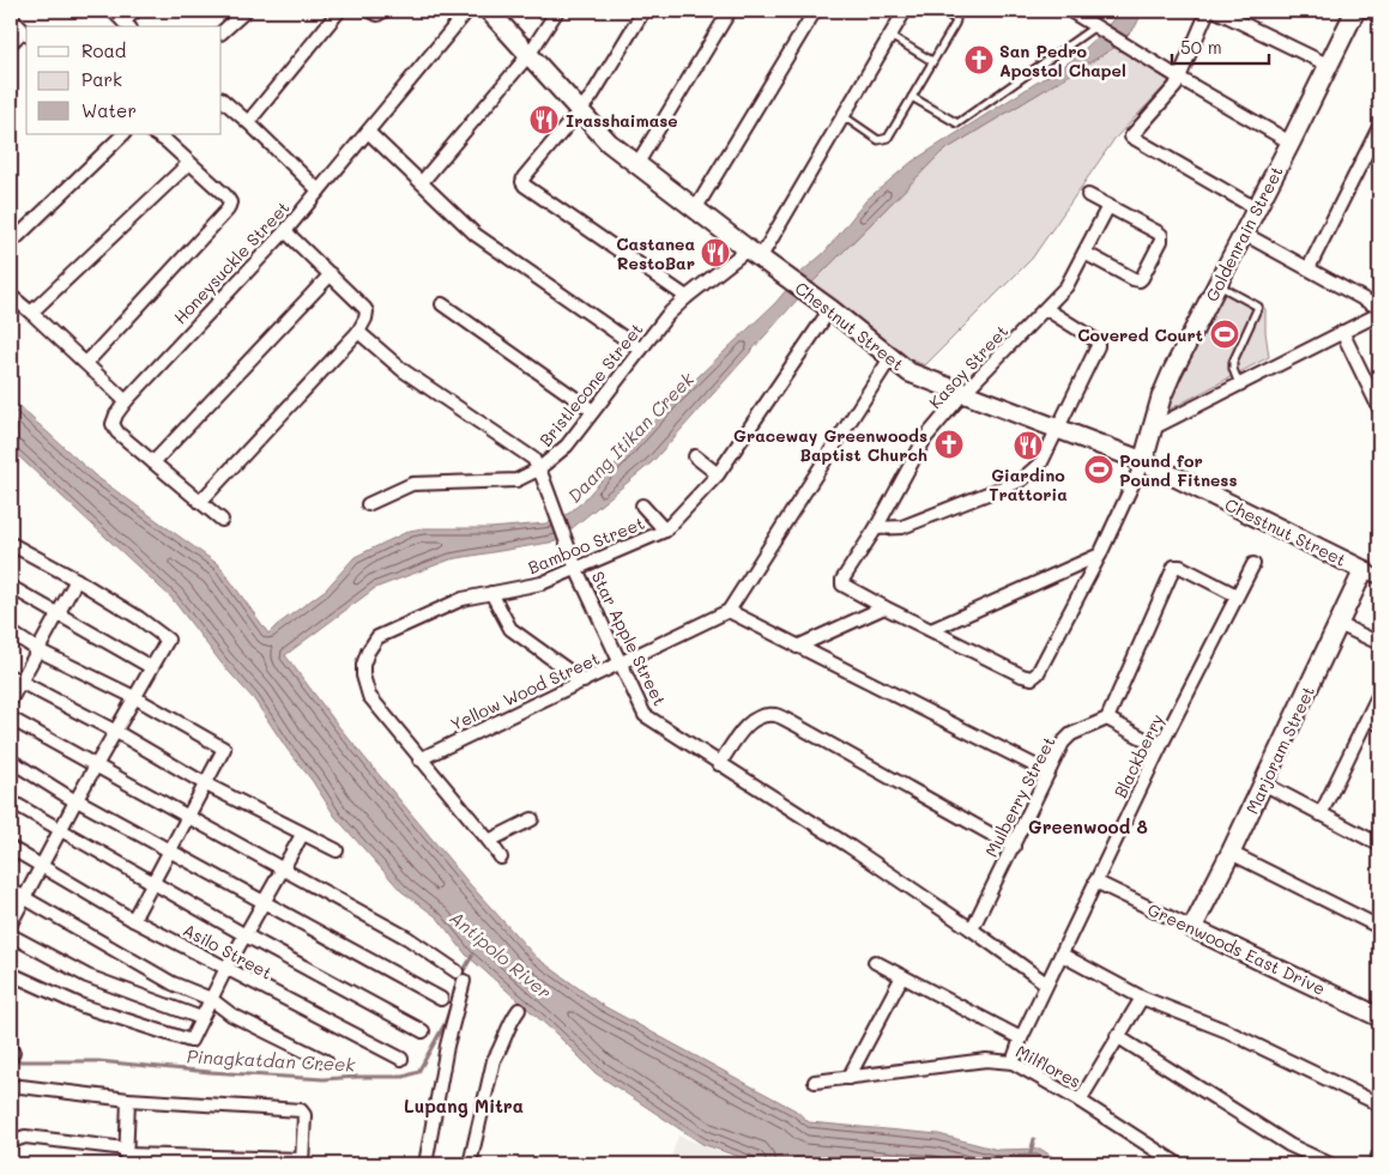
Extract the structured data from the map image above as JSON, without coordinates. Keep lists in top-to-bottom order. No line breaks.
{"streets":{"street":["Goldenrain Street","Honeysuckle Street","Chestnut Street","Kasoy Street","Bristlecone Street","Bamboo Street","Star Apple Street","Yellow Wood Street","Marjoram Street","Blackberry","Mulberry Street","Greenwoods East Drive","Asilo Street","Milflores"]},"crossings":[["Goldenrain Street","Chestnut Street"],["Chestnut Street","Kasoy Street"],["Chestnut Street","Bristlecone Street"],["Chestnut Street","Bamboo Street"],["Chestnut Street","Marjoram Street"],["Bristlecone Street","Star Apple Street"],["Bamboo Street","Star Apple Street"],["Bamboo Street","Yellow Wood Street"],["Star Apple Street","Yellow Wood Street"],["Star Apple Street","Blackberry"],["Star Apple Street","Mulberry Street"],["Marjoram Street","Greenwoods East Drive"],["Blackberry","Greenwoods East Drive"],["Blackberry","Milflores"]],"districts":["Greenwood 8","Lupang Mitra"],"water":["Daang Itikan Creek","Antipolo River","Pinagkatdan Creek"],"places":{"church":["San Pedro Apostol Chapel","Graceway Greenwoods Baptist Church"],"restaurant":["Irasshaimase","Castanea RestoBar","Giardino Trattoria"],"sports":["Covered Court","Pound for Pound Fitness"]},"legend":["Road","Park","Water"],"scale_bar":"50 m"}
